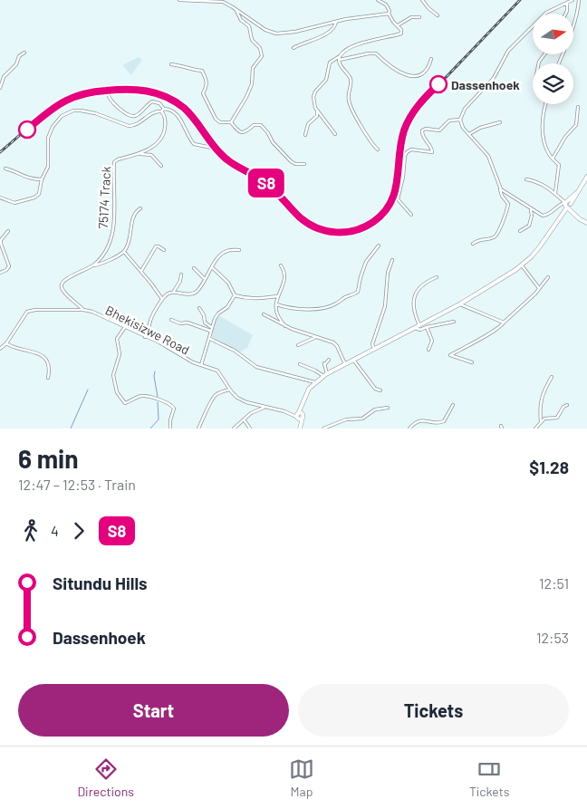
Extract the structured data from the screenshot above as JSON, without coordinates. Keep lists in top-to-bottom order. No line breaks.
{"streets":{"street":["75174 Track","Bhekisizwe Road"]},"crossings":[["75174 Track","Bhekisizwe Road"]],"places":["Dassenhoek"],"north":"right","page":{"on_map":"S8","heading":["6 min","12:47 – 12:53 · Train","$1.28"],"legs":["4","S8"],"list":[{"name":"Situndu Hills","value":"12:51"},{"name":"Dassenhoek","value":"12:53"}],"buttons":["Start","Tickets"],"tabs":["Directions","Map","Tickets"]}}
